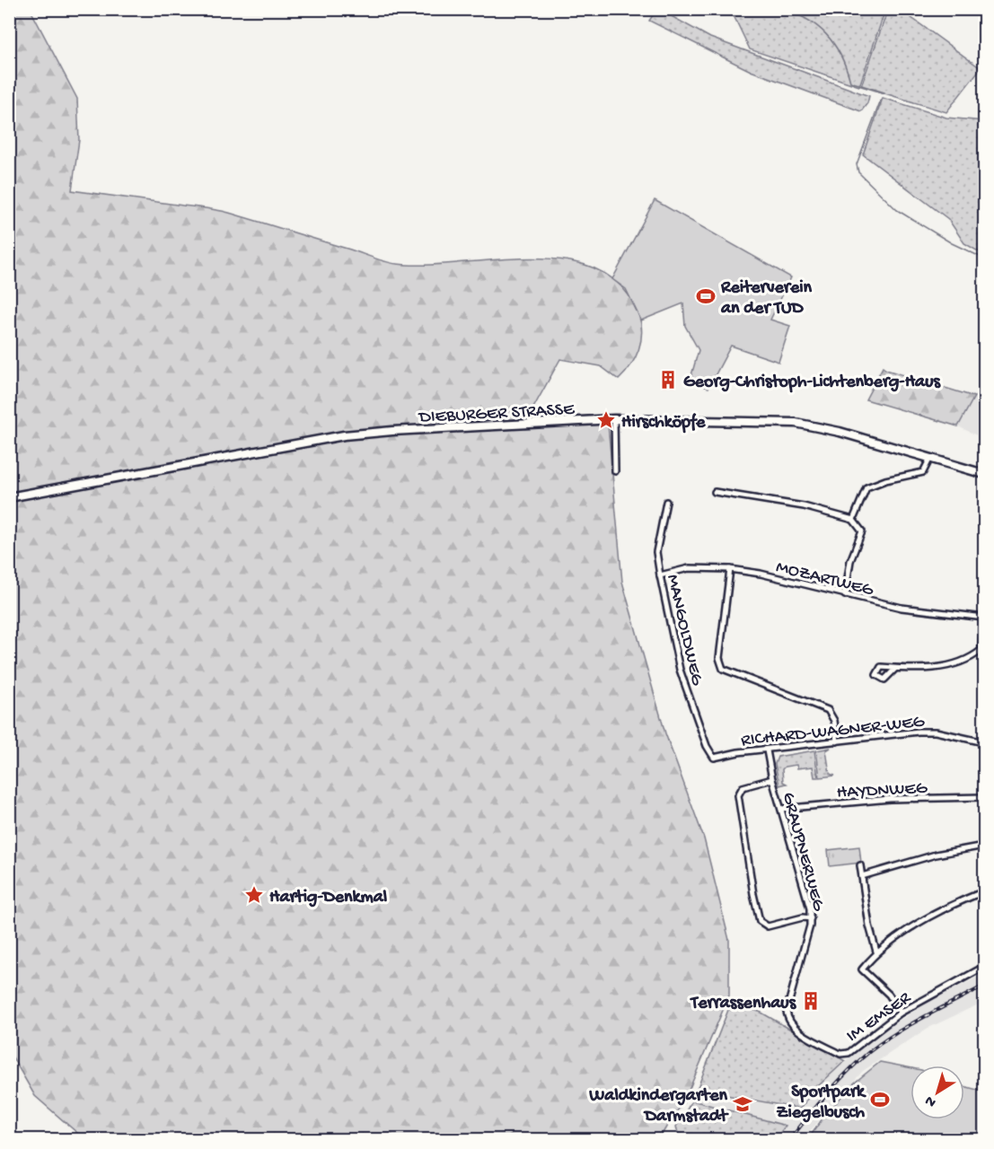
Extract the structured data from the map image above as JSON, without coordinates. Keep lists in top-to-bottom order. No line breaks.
{"streets":{"main road":["DIEBURGER STRASSE"],"street":["MOZARTWEG","MANGOLDWEG","RICHARD-WAGNER-WEG","HAYDNWEG","GRAUPNERWEG","IM EMSER"]},"crossings":[["MOZARTWEG","MANGOLDWEG"],["MANGOLDWEG","RICHARD-WAGNER-WEG"],["RICHARD-WAGNER-WEG","GRAUPNERWEG"],["HAYDNWEG","GRAUPNERWEG"],["GRAUPNERWEG","IM EMSER"]],"places":{"sports":["Reiterverein an der TUD","Sportpark Ziegelbusch"],"building":["Georg-Christoph-Lichtenberg-Haus","Terrassenhaus"],"place":["Hirschköpfe","Hartig-Denkmal"],"school or university":["Waldkindergarten Darmstadt"]},"north":"bottom left"}
